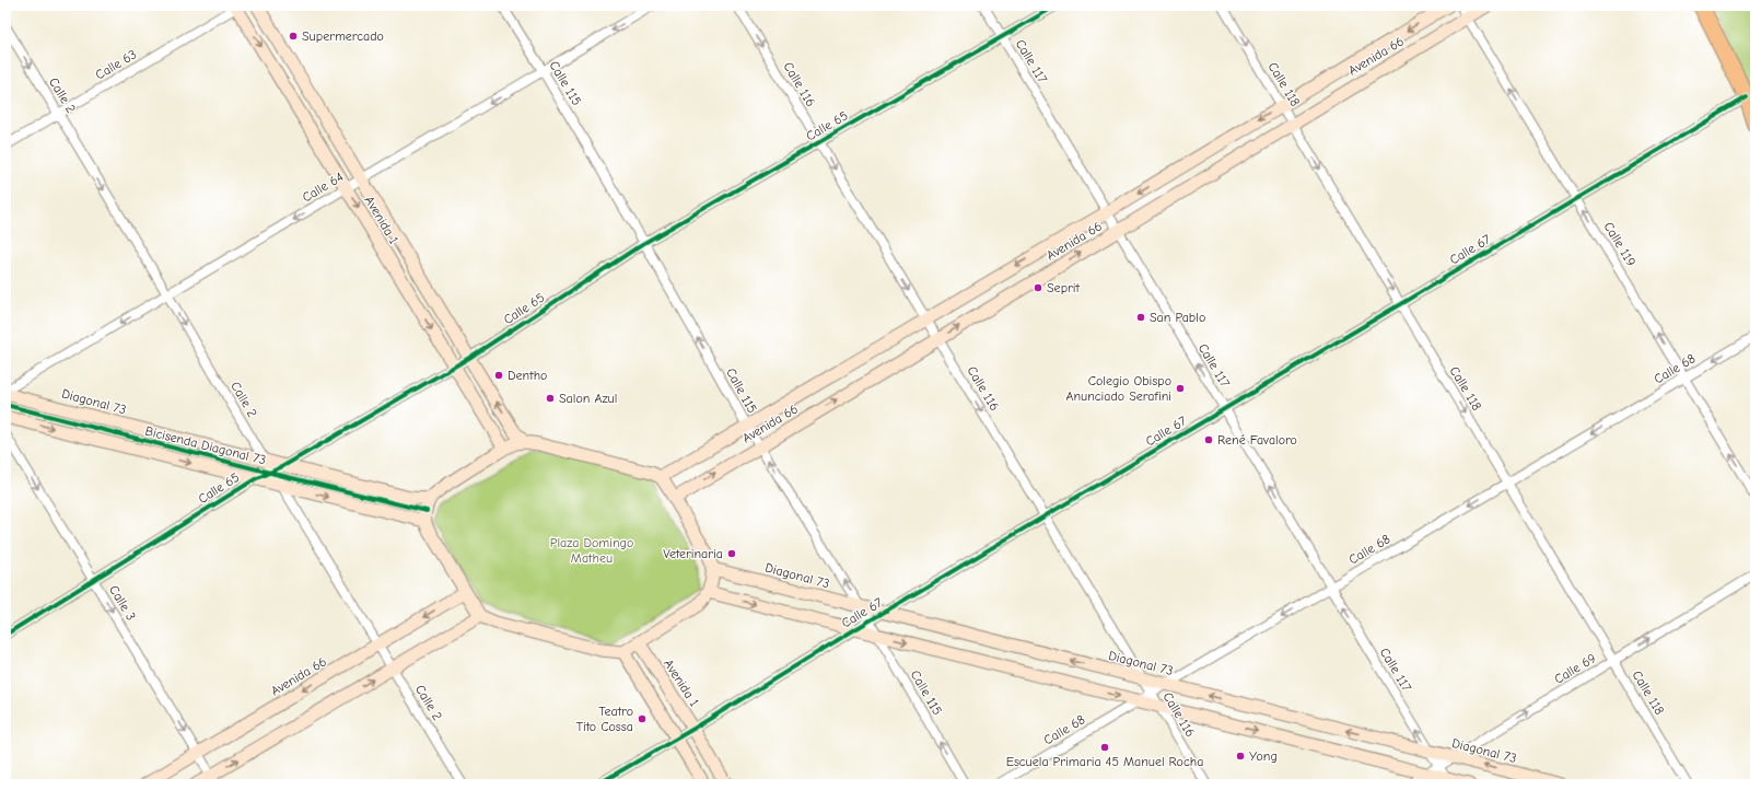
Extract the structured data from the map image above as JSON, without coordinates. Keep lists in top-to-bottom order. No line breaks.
{"streets":{"main road":["Avenida 66","Avenida 1","Diagonal 73"],"street":["Calle 117","Calle 63","Calle 115","Calle 116","Calle 118","Calle 2","Calle 65","Calle 64","Calle 119","Calle 67","Calle 68","Calle 3","Calle 69"],"cycle path":["Bicisenda Diagonal 73"]},"crossings":[["Avenida 66","Calle 117"],["Avenida 66","Calle 115"],["Avenida 66","Calle 116"],["Avenida 66","Calle 118"],["Avenida 66","Calle 2"],["Avenida 66","Calle 119"],["Avenida 66","Calle 3"],["Calle 117","Calle 65"],["Calle 117","Calle 67"],["Calle 117","Calle 68"],["Calle 117","Diagonal 73"],["Calle 117","Calle 69"],["Calle 63","Calle 2"],["Calle 63","Avenida 1"],["Calle 115","Calle 65"],["Calle 115","Calle 64"],["Calle 115","Calle 67"],["Calle 115","Diagonal 73"],["Calle 116","Calle 65"],["Calle 116","Calle 67"],["Calle 116","Calle 68"],["Calle 116","Diagonal 73"],["Calle 118","Calle 67"],["Calle 118","Calle 68"],["Calle 118","Calle 69"],["Calle 2","Calle 65"],["Calle 2","Calle 64"],["Calle 2","Diagonal 73"],["Calle 65","Avenida 1"],["Calle 65","Diagonal 73"],["Calle 65","Calle 3"],["Calle 64","Avenida 1"],["Calle 64","Diagonal 73"],["Avenida 1","Calle 67"],["Calle 119","Calle 67"],["Calle 119","Calle 68"],["Calle 67","Diagonal 73"],["Calle 68","Diagonal 73"],["Diagonal 73","Calle 69"]],"one_way":["Calle 117","Calle 115","Calle 116","Calle 118","Calle 2","Calle 64","Calle 119","Calle 68","Calle 3","Calle 69"],"parks":["Plaza Domingo Matheu"],"places":["Supermercado","Seprit","San Pablo","Dentho","Colegio Obispo Anunciado Serafini","Salon Azul","René Favaloro","Veterinaria","Teatro Tito Cossa","Escuela Primaria 45 Manuel Rocha","Yong"]}
